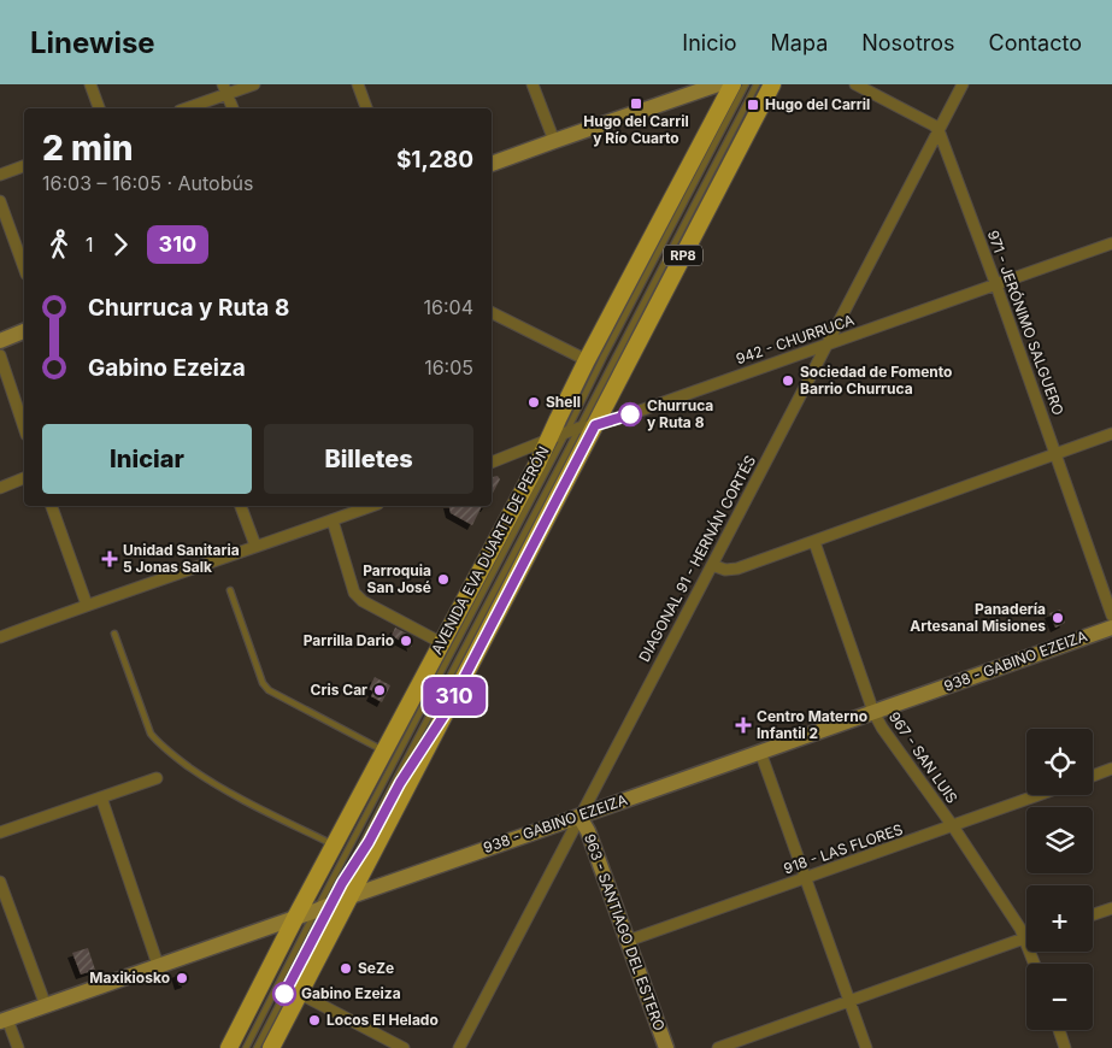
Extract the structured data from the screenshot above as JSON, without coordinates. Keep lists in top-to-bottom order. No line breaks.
{"streets":{"main road":["RP8","AVENIDA EVA DUARTE DE PERÓN"],"street":["971 - JERÓNIMO SALGUERO","942 - CHURRUCA","DIAGONAL 91 - HERNÁN CORTÉS","938 - GABINO EZEIZA","967 - SAN LUIS","918 - LAS FLORES","963 - SANTIAGO DEL ESTERO"]},"crossings":[["RP8","942 - CHURRUCA"],["RP8","938 - GABINO EZEIZA"],["971 - JERÓNIMO SALGUERO","942 - CHURRUCA"],["971 - JERÓNIMO SALGUERO","DIAGONAL 91 - HERNÁN CORTÉS"],["942 - CHURRUCA","AVENIDA EVA DUARTE DE PERÓN"],["942 - CHURRUCA","DIAGONAL 91 - HERNÁN CORTÉS"],["AVENIDA EVA DUARTE DE PERÓN","938 - GABINO EZEIZA"],["DIAGONAL 91 - HERNÁN CORTÉS","938 - GABINO EZEIZA"],["DIAGONAL 91 - HERNÁN CORTÉS","963 - SANTIAGO DEL ESTERO"],["938 - GABINO EZEIZA","967 - SAN LUIS"],["938 - GABINO EZEIZA","963 - SANTIAGO DEL ESTERO"],["967 - SAN LUIS","918 - LAS FLORES"],["918 - LAS FLORES","963 - SANTIAGO DEL ESTERO"]],"places":{"transit":["Hugo del Carril y Río Cuarto","Hugo del Carril"],"other":["Sociedad de Fomento Barrio Churruca","Shell","Churruca y Ruta 8","Parroquia San José","Panadería Artesanal Misiones","Parrilla Dario","Cris Car","SeZe","Maxikiosko","Gabino Ezeiza","Locos El Helado"],"health":["Unidad Sanitaria 5 Jonas Salk","Centro Materno Infantil 2"]},"lines":["bus line 310"],"page":{"header":"Linewise","nav":["Inicio","Mapa","Nosotros","Contacto"],"on_map":"310","heading":["2 min","16:03 – 16:05 · Autobús","$1,280"],"legs":["1","310"],"list":[{"name":"Churruca y Ruta 8","value":"16:04"},{"name":"Gabino Ezeiza","value":"16:05"}],"buttons":["Iniciar","Billetes"],"map_buttons":["+","−"]}}
